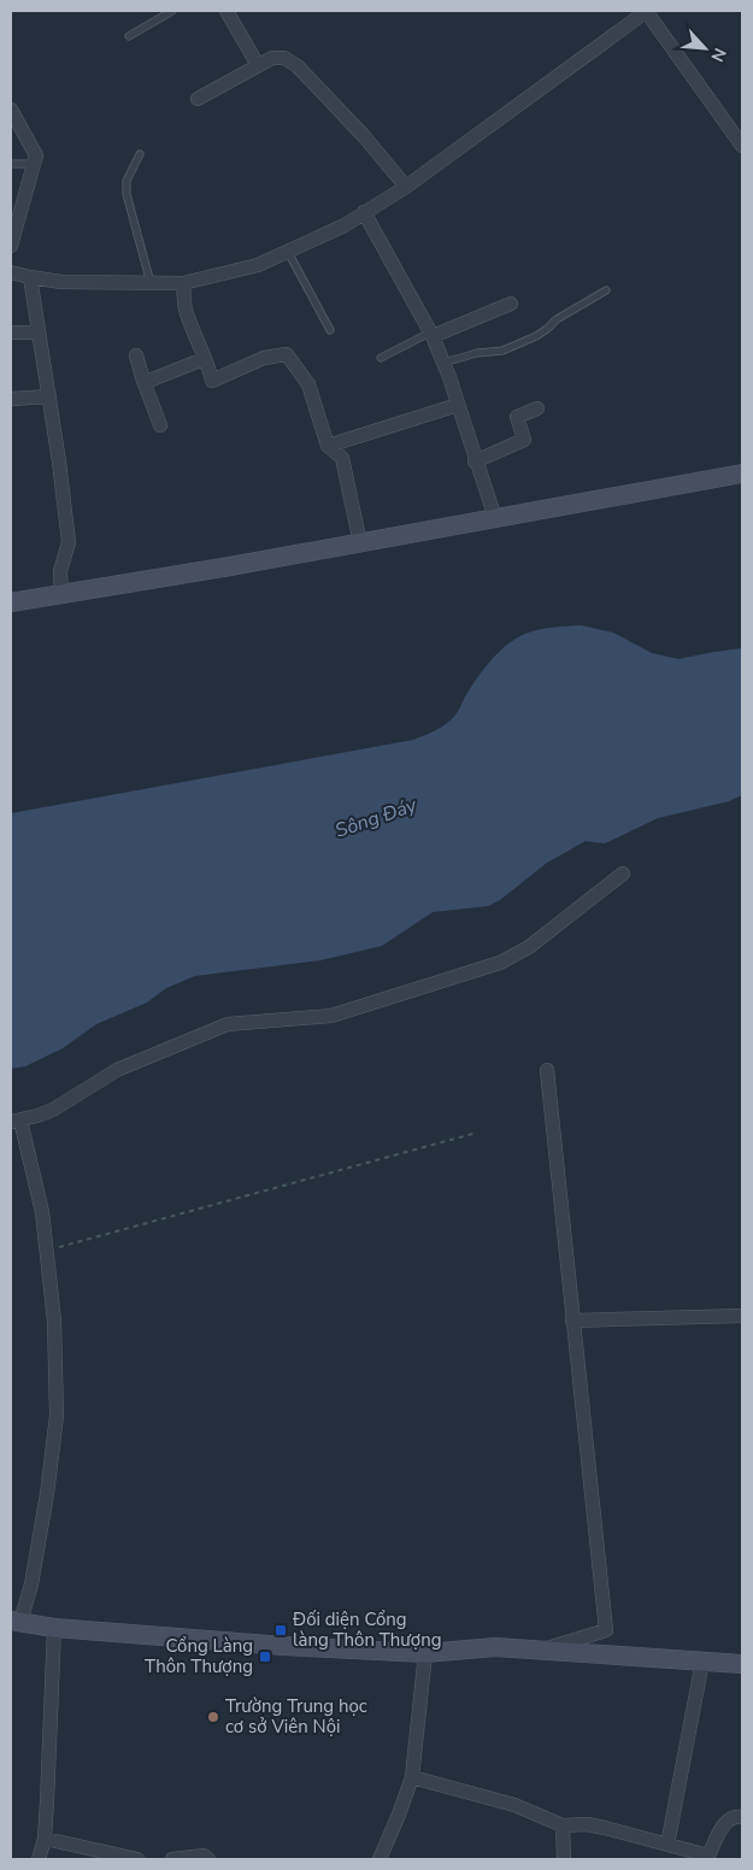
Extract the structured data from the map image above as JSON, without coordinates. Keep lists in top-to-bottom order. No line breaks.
{"water":["Sông Đáy"],"places":{"transit":["Đối diện Cổng làng Thôn Thượng","Cổng Làng Thôn Thượng"],"other":["Trường Trung học cơ sở Viên Nội"]},"north":"bottom right"}
